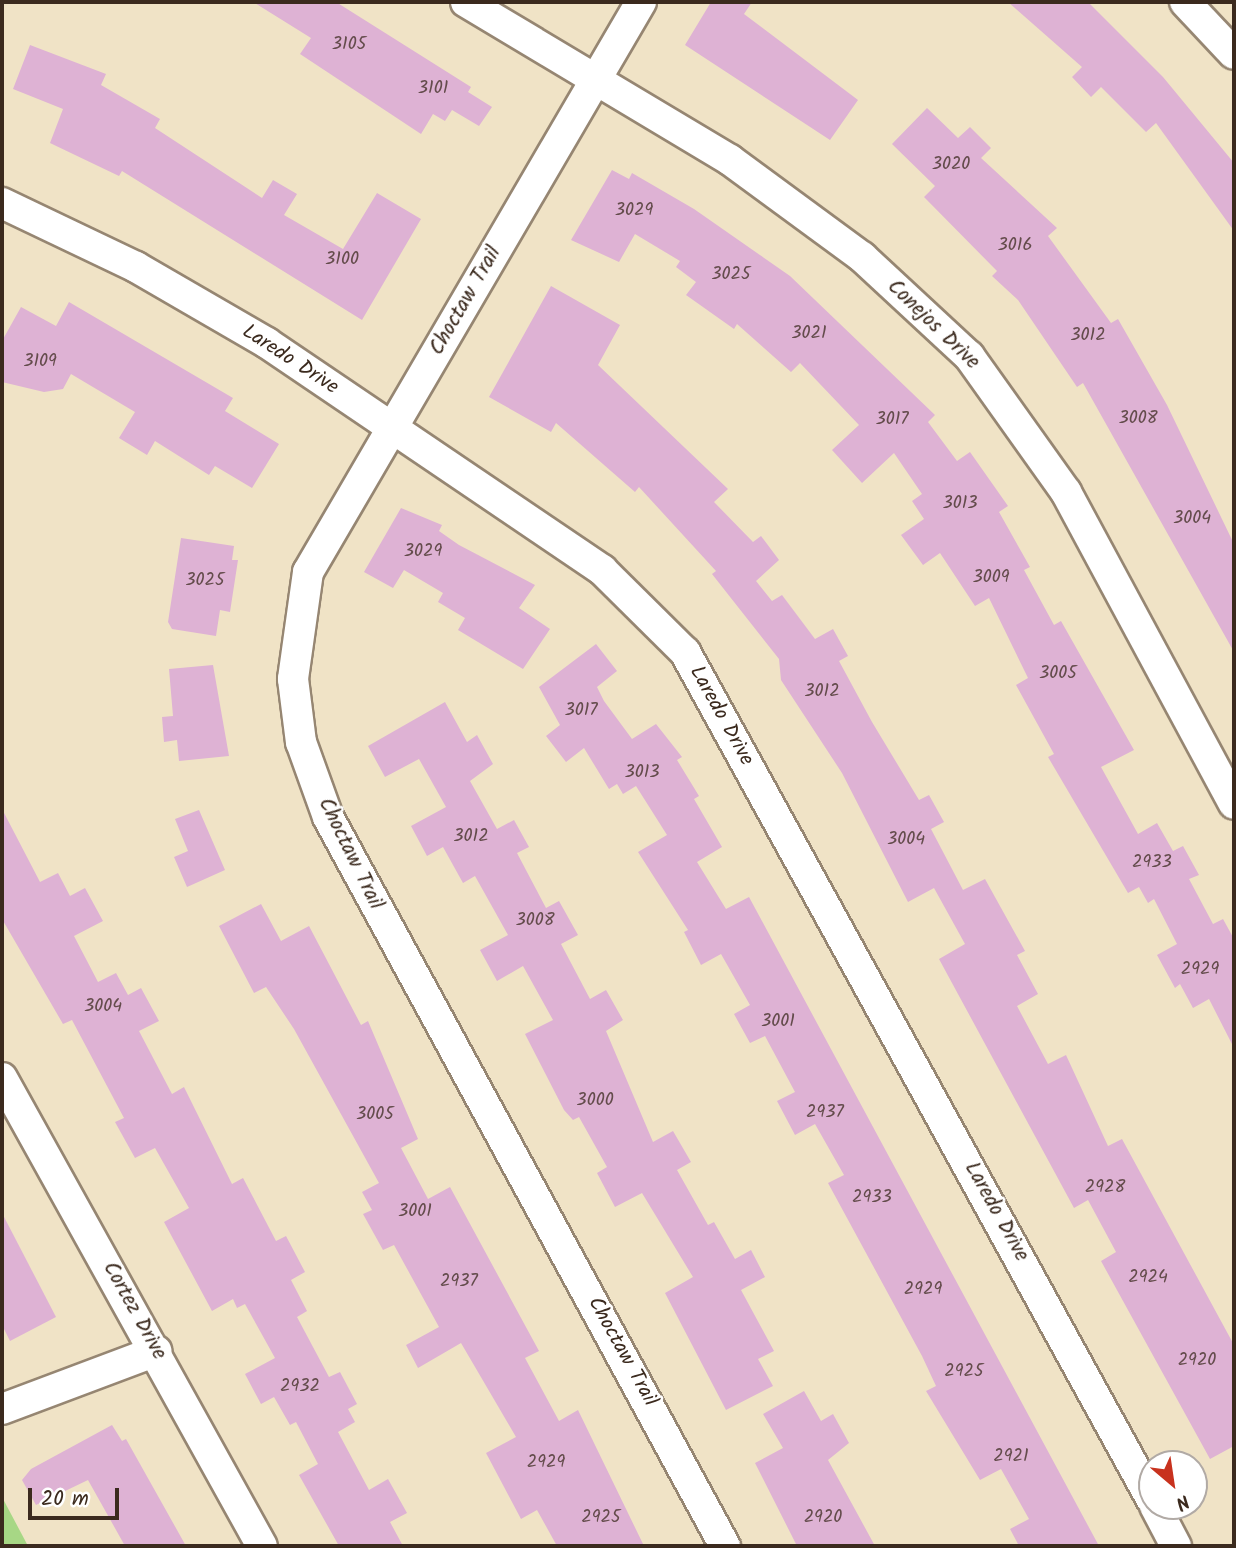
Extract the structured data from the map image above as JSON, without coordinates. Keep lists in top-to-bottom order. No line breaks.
{"streets":{"street":["Choctaw Trail","Conejos Drive","Laredo Drive","Cortez Drive"]},"crossings":[["Choctaw Trail","Conejos Drive"],["Choctaw Trail","Laredo Drive"]],"house_numbers":["3105","3101","3020","3029","3016","3100","3025","3021","3012","3109","3008","3017","3013","3004","3029","3009","3025","3005","3012","3017","3013","3012","3004","2933","3008","2929","3004","3001","3000","2937","3005","2928","2933","3001","2924","2937","2929","2920","2925","2932","2921","2929","2925","2920"],"scale_bar":"20 m","north":"bottom right"}
